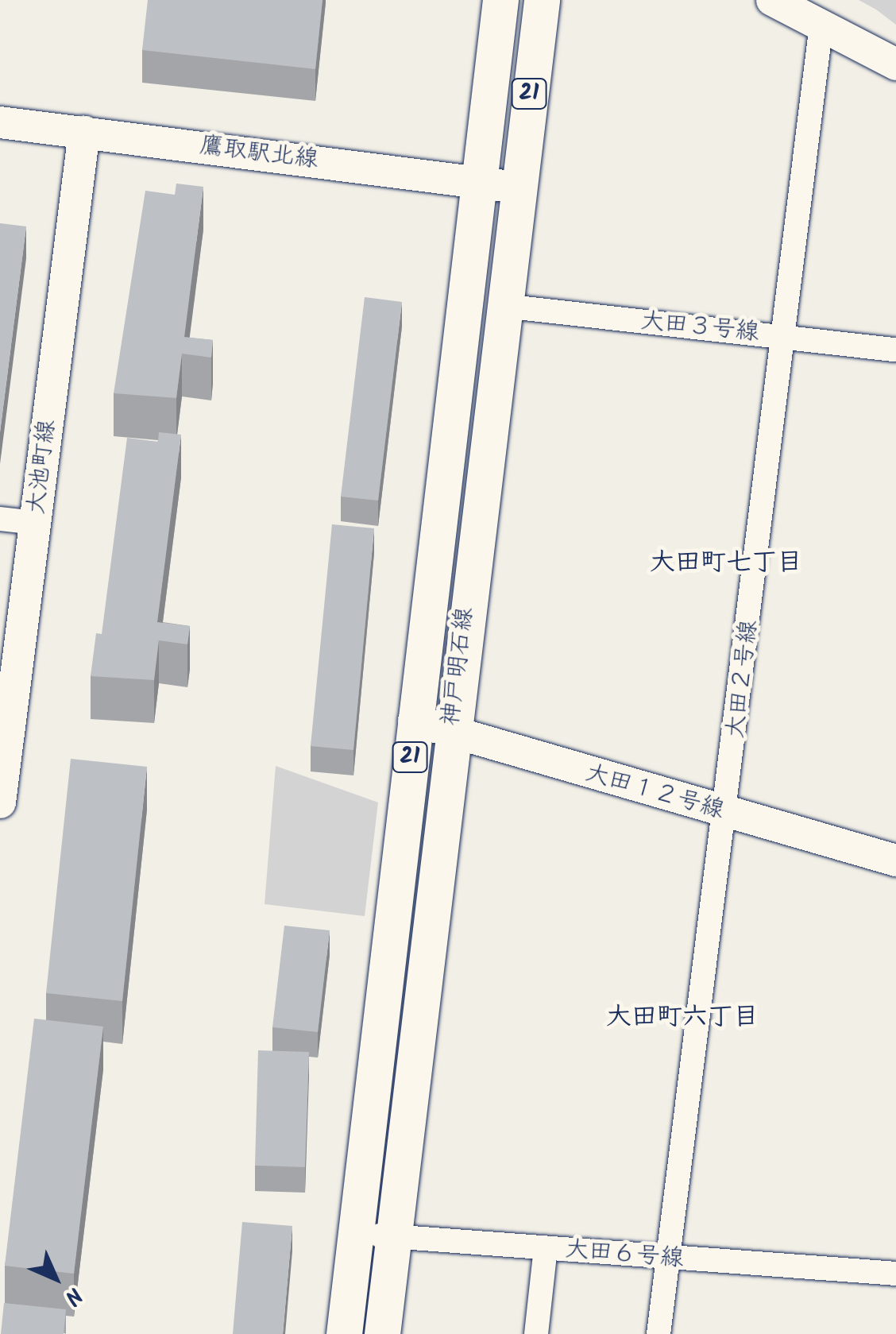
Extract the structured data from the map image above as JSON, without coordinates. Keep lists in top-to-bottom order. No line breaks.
{"streets":{"main road":["21","神戸明石線"],"street":["鷹取駅北線","大田３号線","大池町線","大田２号線","大田１２号線","大田６号線"]},"crossings":[["鷹取駅北線","大池町線"],["鷹取駅北線","神戸明石線"],["大田３号線","神戸明石線"],["大田３号線","大田２号線"],["神戸明石線","大田１２号線"],["神戸明石線","大田６号線"],["大田２号線","大田１２号線"],["大田２号線","大田６号線"]],"districts":["大田町七丁目","大田町六丁目"],"north":"bottom right"}
